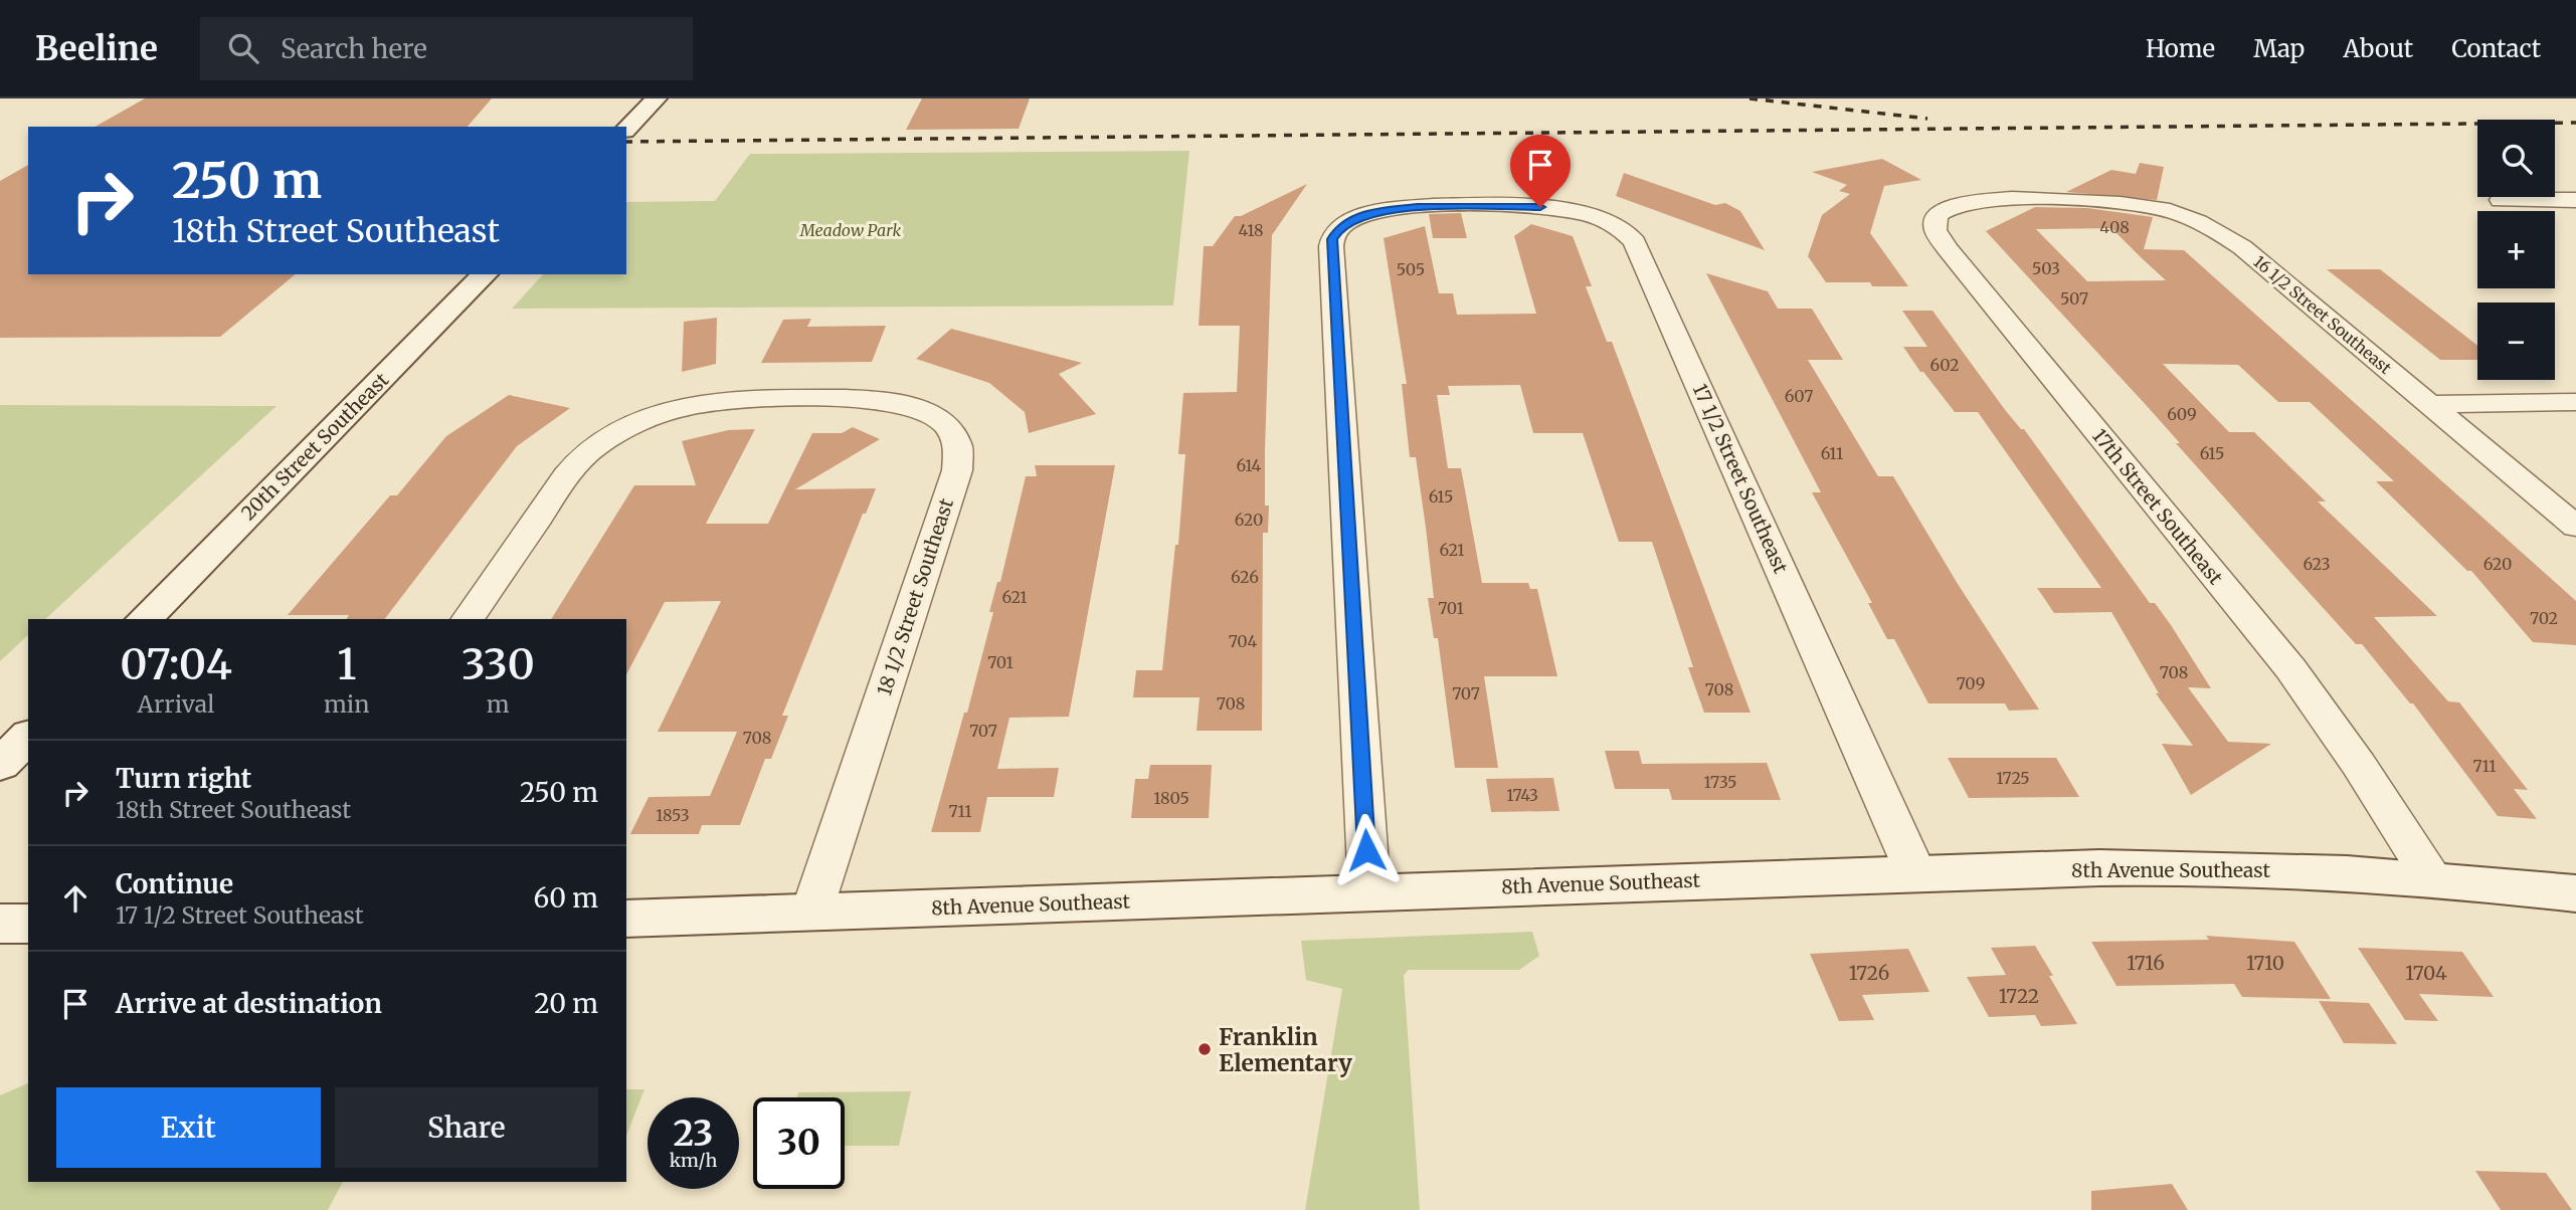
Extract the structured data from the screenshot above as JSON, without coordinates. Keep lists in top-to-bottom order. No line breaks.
{"streets":{"street":["16 1/2 Street Southeast","20th Street Southeast","17 1/2 Street Southeast","17th Street Southeast","18 1/2 Street Southeast","8th Avenue Southeast"]},"crossings":[["16 1/2 Street Southeast","17th Street Southeast"],["17 1/2 Street Southeast","8th Avenue Southeast"],["17th Street Southeast","8th Avenue Southeast"],["18 1/2 Street Southeast","8th Avenue Southeast"]],"parks":["Meadow Park"],"places":["Franklin Elementary"],"house_numbers":["408","418","503","505","507","602","607","609","611","615","614","615","620","621","623","620","626","621","701","702","704","701","708","709","708","707","708","707","708","711","1725","1735","1743","1805","711","1853","1716","1710","1726","1704","1722"],"page":{"header":"Beeline","search":"Search here","nav":["Home","Map","About","Contact"],"map_buttons":["+","−"],"turn":["250 m","18th Street Southeast"],"eta":["07:04","Arrival","1","min","330","m"],"list":[{"name":"Turn right","note":"18th Street Southeast","value":"250 m"},{"name":"Continue","note":"17 1/2 Street Southeast","value":"60 m"},{"name":"Arrive at destination","value":"20 m"}],"buttons":["Exit","Share"],"speed":"23 km/h","limit":"30"}}
